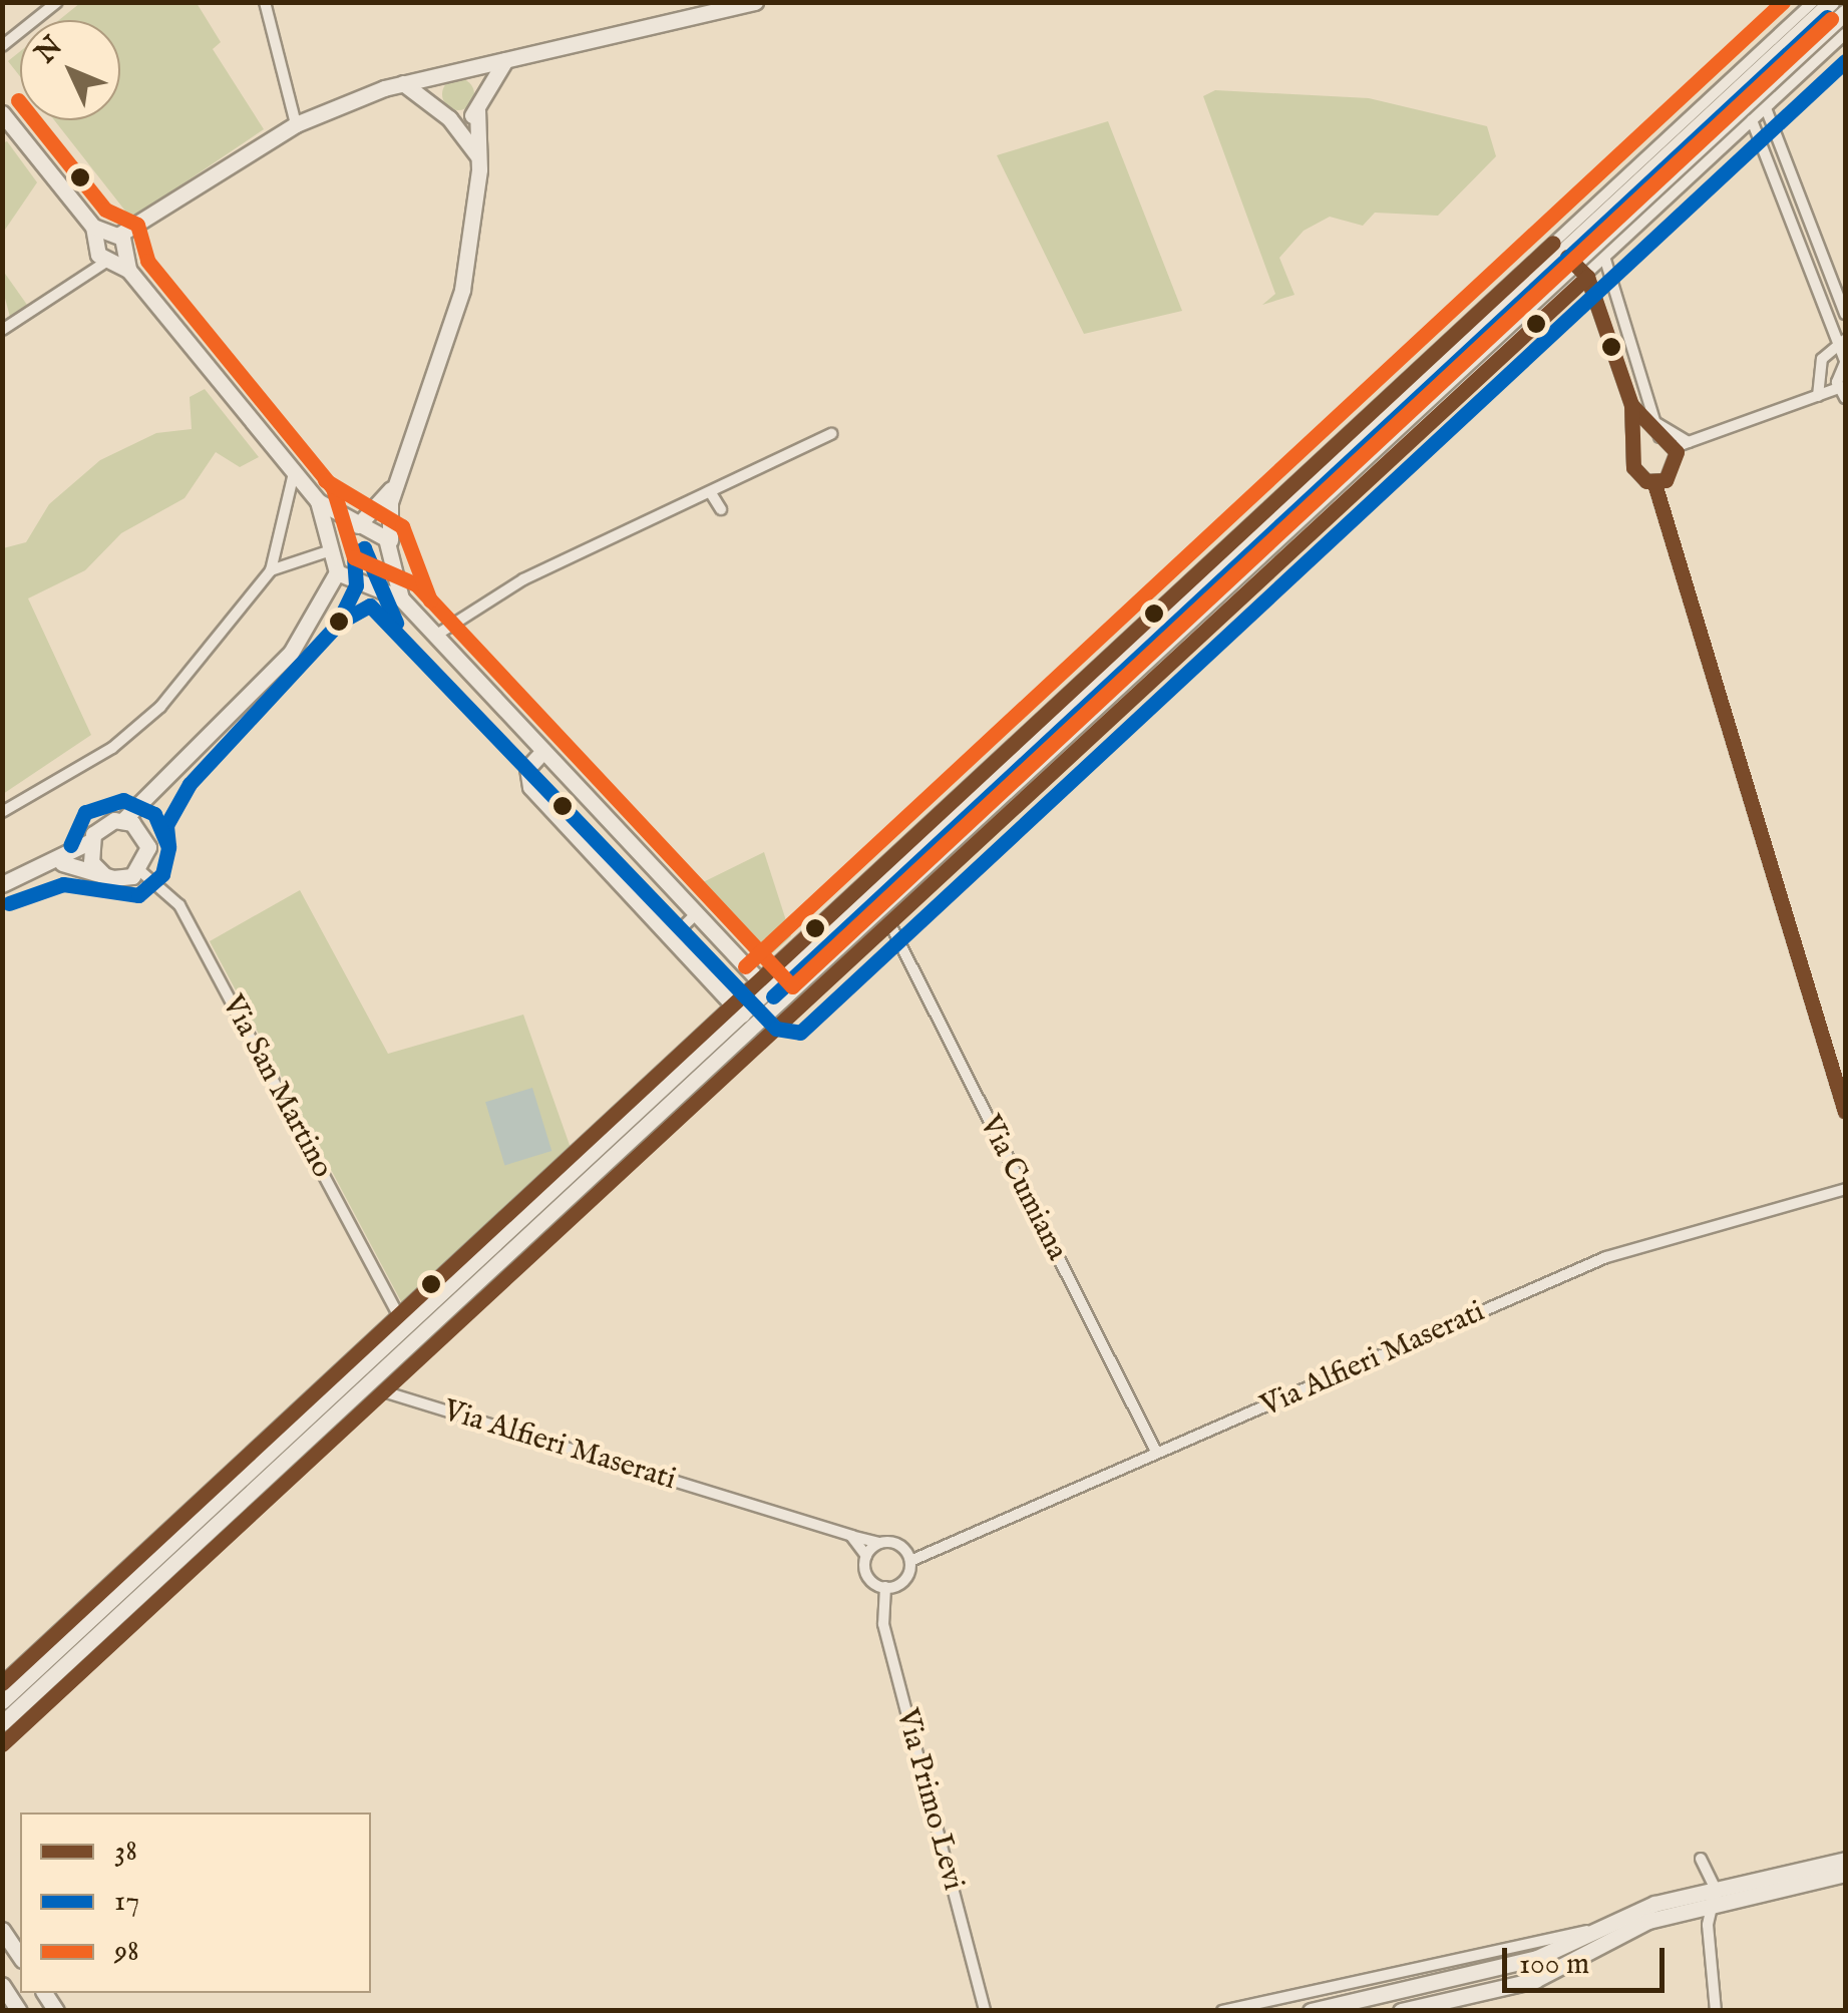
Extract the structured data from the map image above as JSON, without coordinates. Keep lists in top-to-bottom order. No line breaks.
{"streets":{"street":["Via San Martino","Via Cumiana","Via Alfieri Maserati","Via Primo Levi"]},"crossings":[["Via Cumiana","Via Alfieri Maserati"],["Via Alfieri Maserati","Via Primo Levi"]],"lines":["transit line 98","transit line 17","transit line 38"],"legend":["38","17","98"],"scale_bar":"100 m","north":"top left"}
